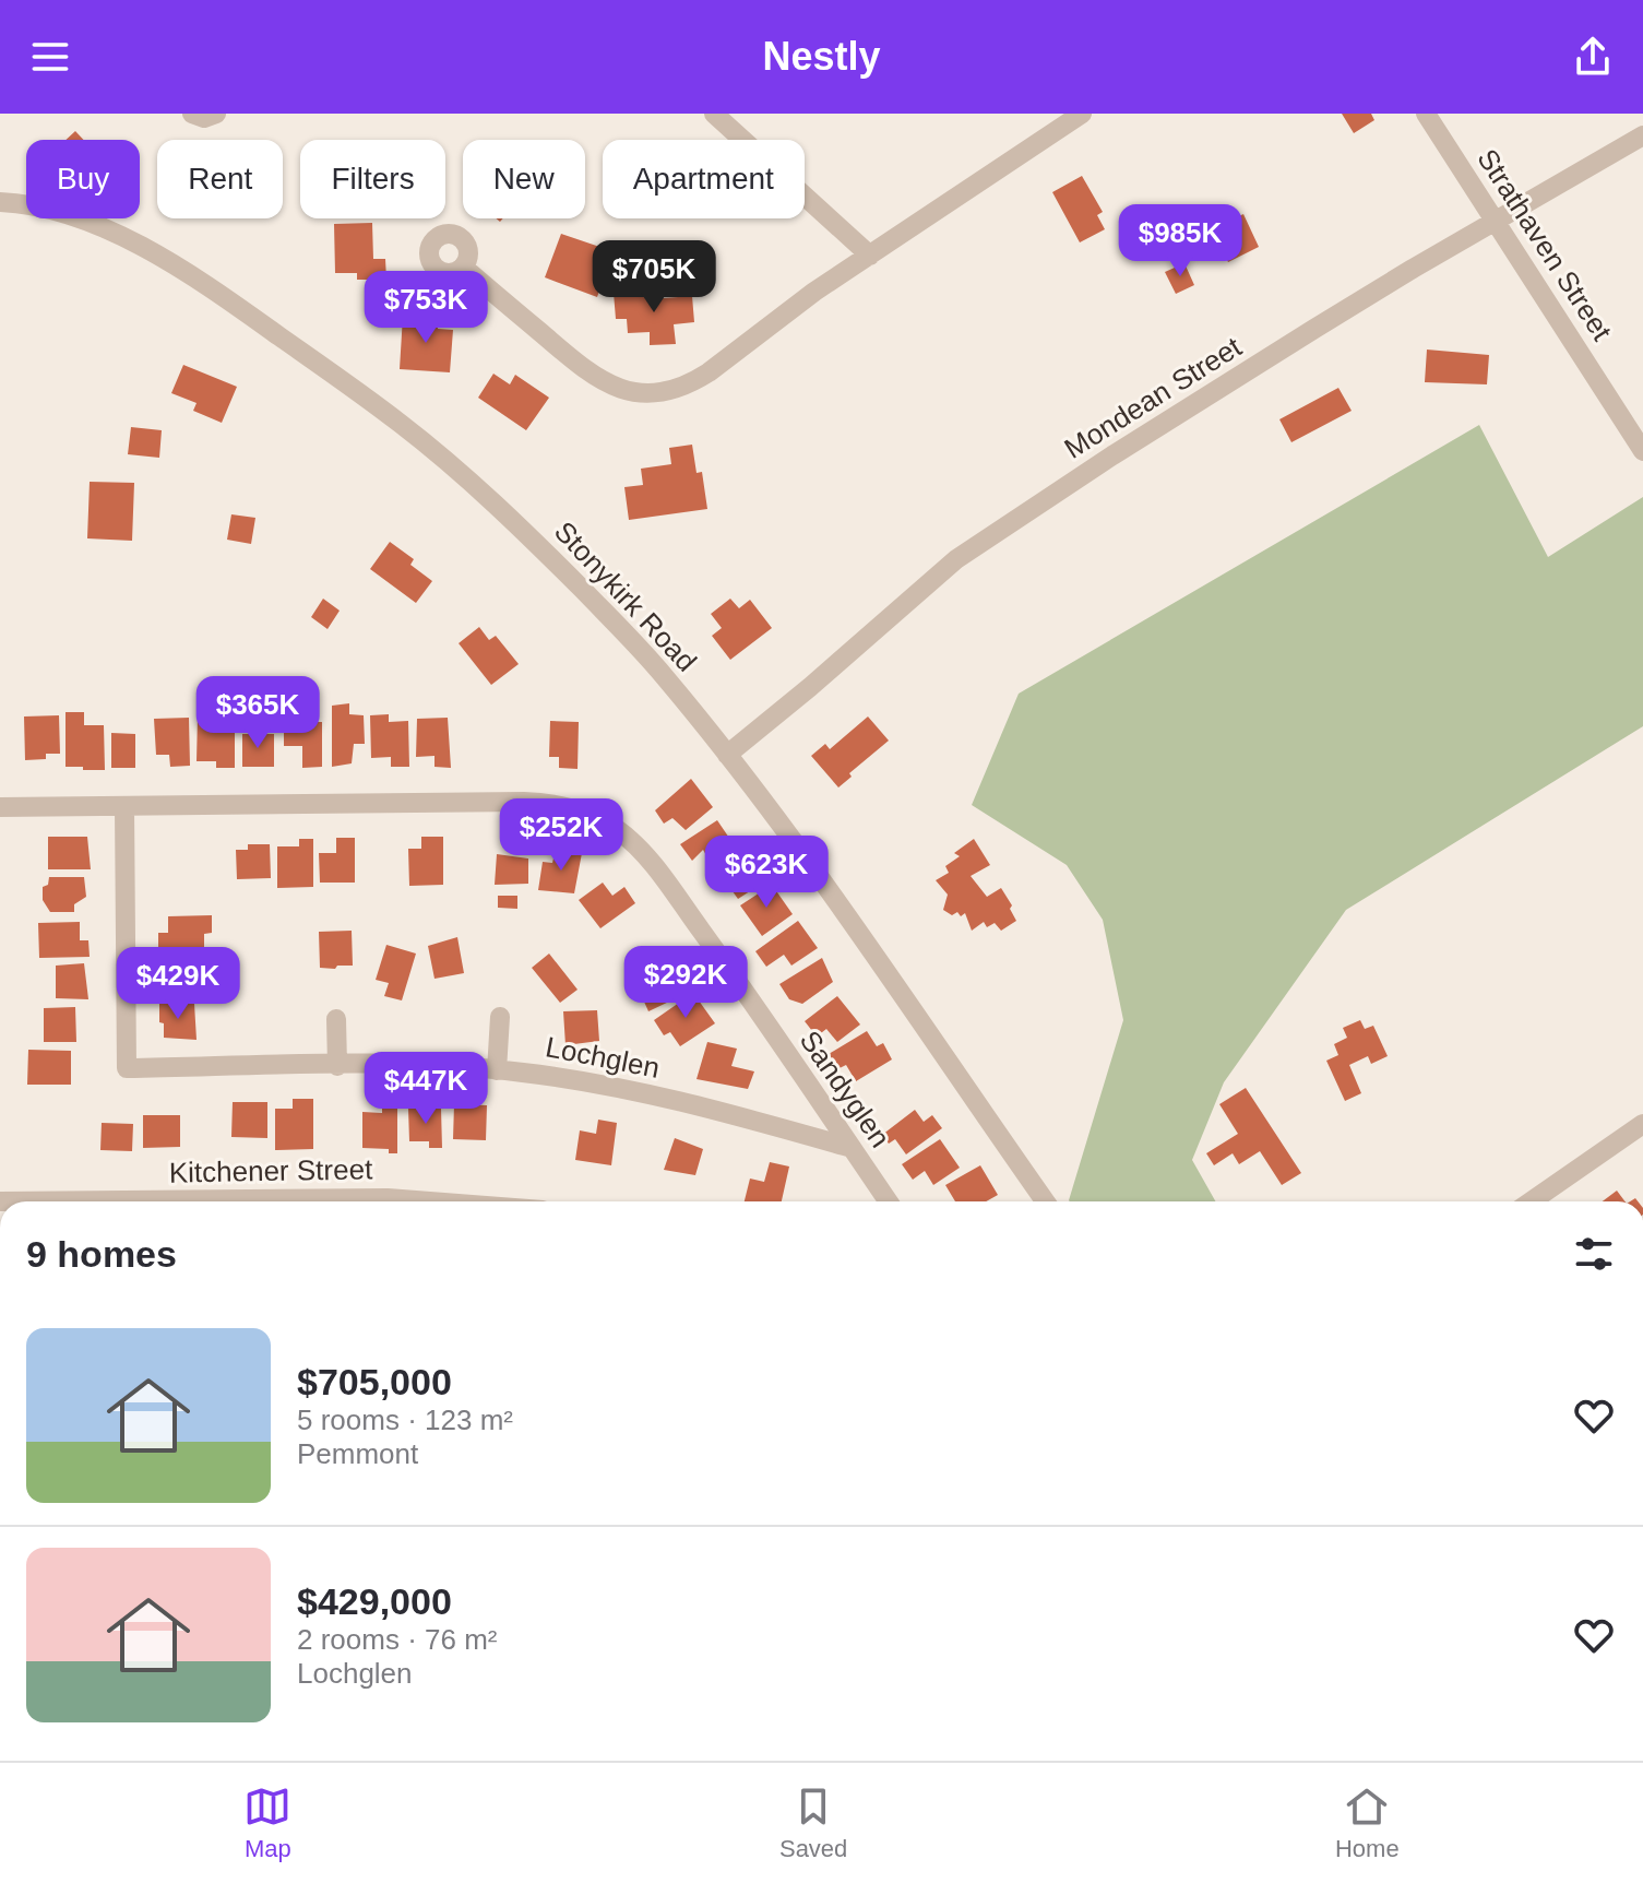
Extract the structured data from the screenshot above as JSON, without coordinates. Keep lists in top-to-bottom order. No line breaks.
{"streets":{"street":["Strathaven Street","Mondean Street","Stonykirk Road","Lochglen","Sandyglen","Kitchener Street"]},"crossings":[["Strathaven Street","Mondean Street"],["Mondean Street","Stonykirk Road"],["Lochglen","Sandyglen"]],"page":{"header":"Nestly","chip":["Buy","Rent","Filters","New","Apartment"],"price":["$985K","$705K","$753K","$365K","$252K","$623K","$292K","$429K","$447K"],"heading":"9 homes","list":[{"name":"$705,000","note":"5 rooms · 123 m² · Pemmont"},{"name":"$429,000","note":"2 rooms · 76 m² · Lochglen"}],"tabs":["Map","Saved","Home"]}}
